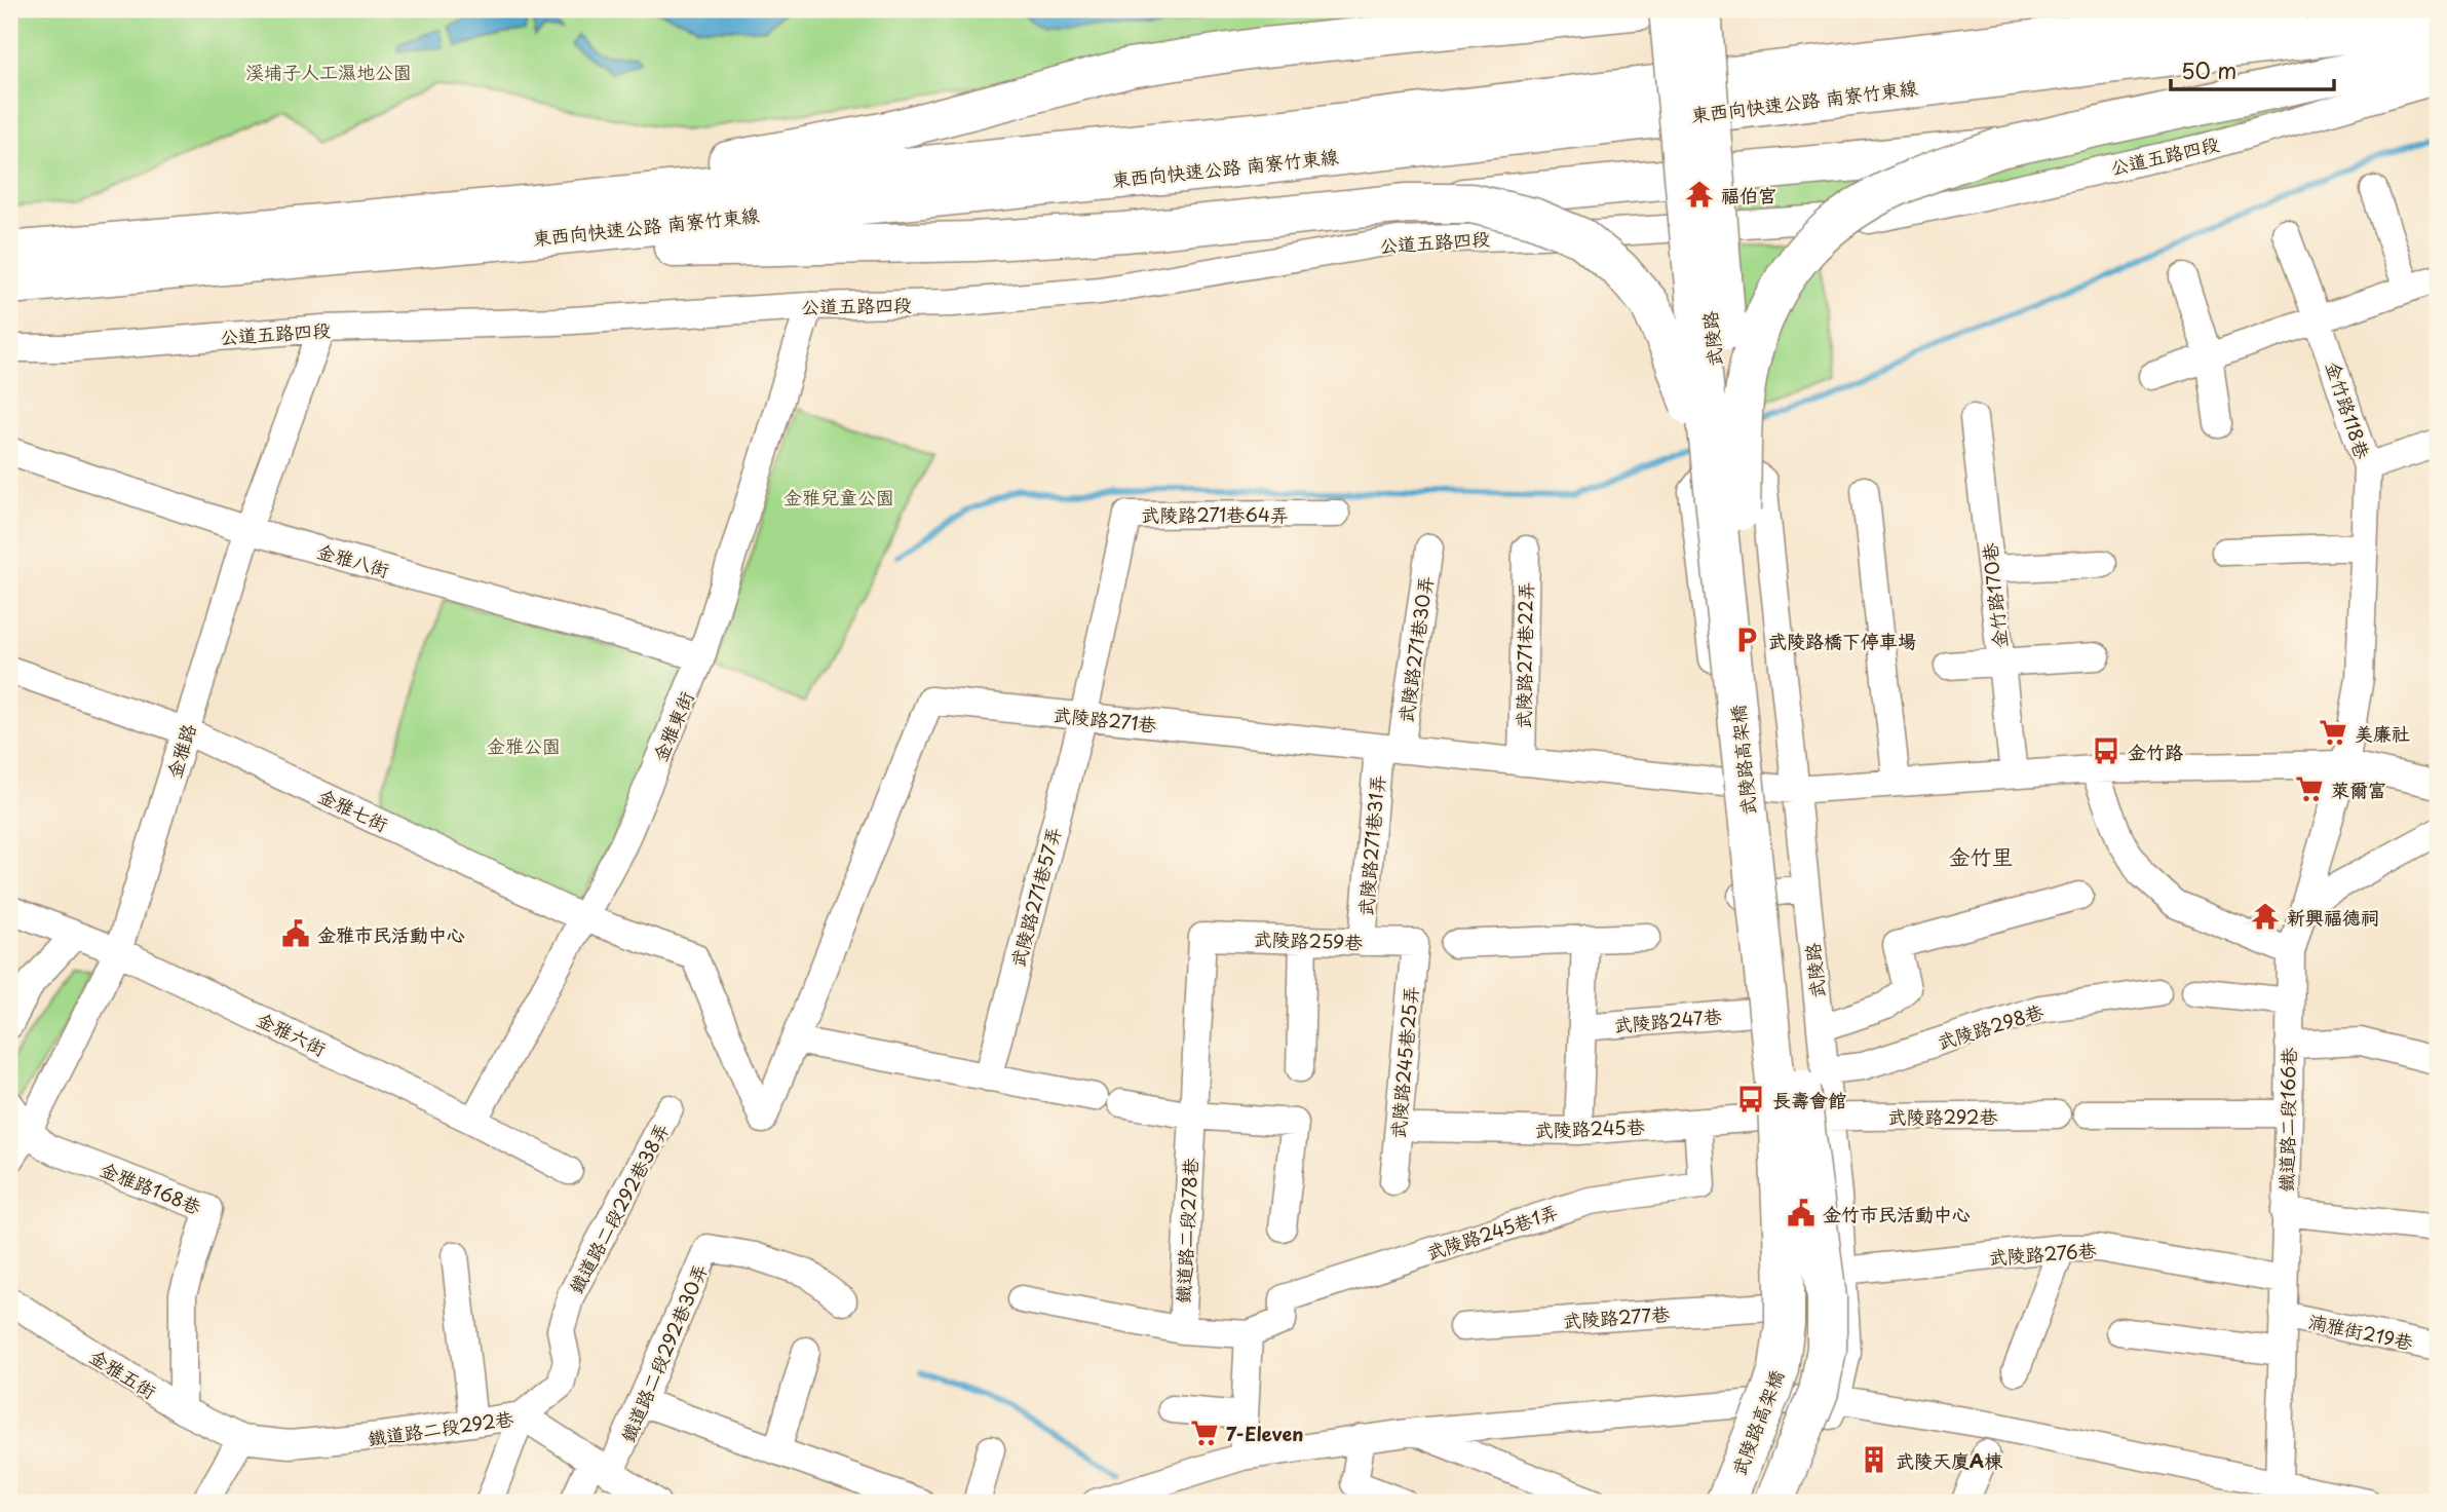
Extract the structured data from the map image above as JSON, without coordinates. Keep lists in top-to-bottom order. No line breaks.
{"streets":{"highway":["東西向快速公路 南寮竹東線","武陵路高架橋"],"street":["公道五路四段","武陵路","金竹路118巷","武陵路271巷64弄","金雅八街","金竹路170巷","武陵路271巷30弄","武陵路271巷22弄","武陵路271巷","金雅東街","金雅路","金雅七街","武陵路271巷31弄","武陵路271巷57弄","武陵路259巷","武陵路247巷","武陵路298巷","金雅六街","武陵路245巷25弄","武陵路292巷","鐵道路二段166巷","武陵路245巷","金雅路168巷","鐵道路二段292巷38弄","鐵道路二段278巷","武陵路245巷1弄","武陵路276巷","武陵路277巷","湳雅街219巷","鐵道路二段292巷30弄","金雅五街","鐵道路二段292巷"]},"crossings":[["公道五路四段","武陵路"],["公道五路四段","金雅東街"],["公道五路四段","金雅路"],["武陵路","武陵路271巷"],["武陵路","武陵路高架橋"],["武陵路","武陵路247巷"],["武陵路","武陵路298巷"],["武陵路","武陵路292巷"],["武陵路","武陵路245巷"],["武陵路","武陵路276巷"],["武陵路","武陵路277巷"],["金竹路118巷","鐵道路二段166巷"],["武陵路271巷64弄","武陵路271巷"],["武陵路271巷64弄","武陵路271巷57弄"],["金雅八街","金雅東街"],["金雅八街","金雅路"],["武陵路271巷30弄","武陵路271巷"],["武陵路271巷30弄","武陵路271巷31弄"],["武陵路271巷22弄","武陵路271巷"],["武陵路271巷","金雅七街"],["武陵路271巷","武陵路271巷31弄"],["武陵路271巷","武陵路271巷57弄"],["金雅東街","金雅七街"],["金雅東街","金雅六街"],["金雅路","金雅七街"],["金雅路","金雅六街"],["金雅路","金雅路168巷"],["武陵路高架橋","武陵路298巷"],["武陵路高架橋","武陵路292巷"],["武陵路高架橋","武陵路245巷"],["武陵路271巷31弄","武陵路259巷"],["武陵路259巷","武陵路245巷25弄"],["武陵路259巷","鐵道路二段278巷"],["武陵路298巷","武陵路292巷"],["武陵路298巷","武陵路245巷"],["武陵路292巷","武陵路245巷"],["鐵道路二段166巷","武陵路276巷"],["鐵道路二段166巷","湳雅街219巷"],["武陵路245巷","武陵路245巷1弄"],["金雅路168巷","金雅五街"],["鐵道路二段292巷38弄","鐵道路二段292巷"],["鐵道路二段278巷","武陵路245巷1弄"],["鐵道路二段292巷30弄","鐵道路二段292巷"],["金雅五街","鐵道路二段292巷"]],"districts":["金竹里"],"parks":["溪埔子人工濕地公園","金雅兒童公園","金雅公園"],"places":{"temple":["福伯宮","新興福德祠"],"parking":["武陵路橋下停車場"],"supermarket":["美廉社","萊爾富","7-Eleven"],"bus stop":["金竹路","長壽會館"],"public building":["金雅市民活動中心","金竹市民活動中心"],"building":["武陵天廈A棟"]},"scale_bar":"50 m"}
